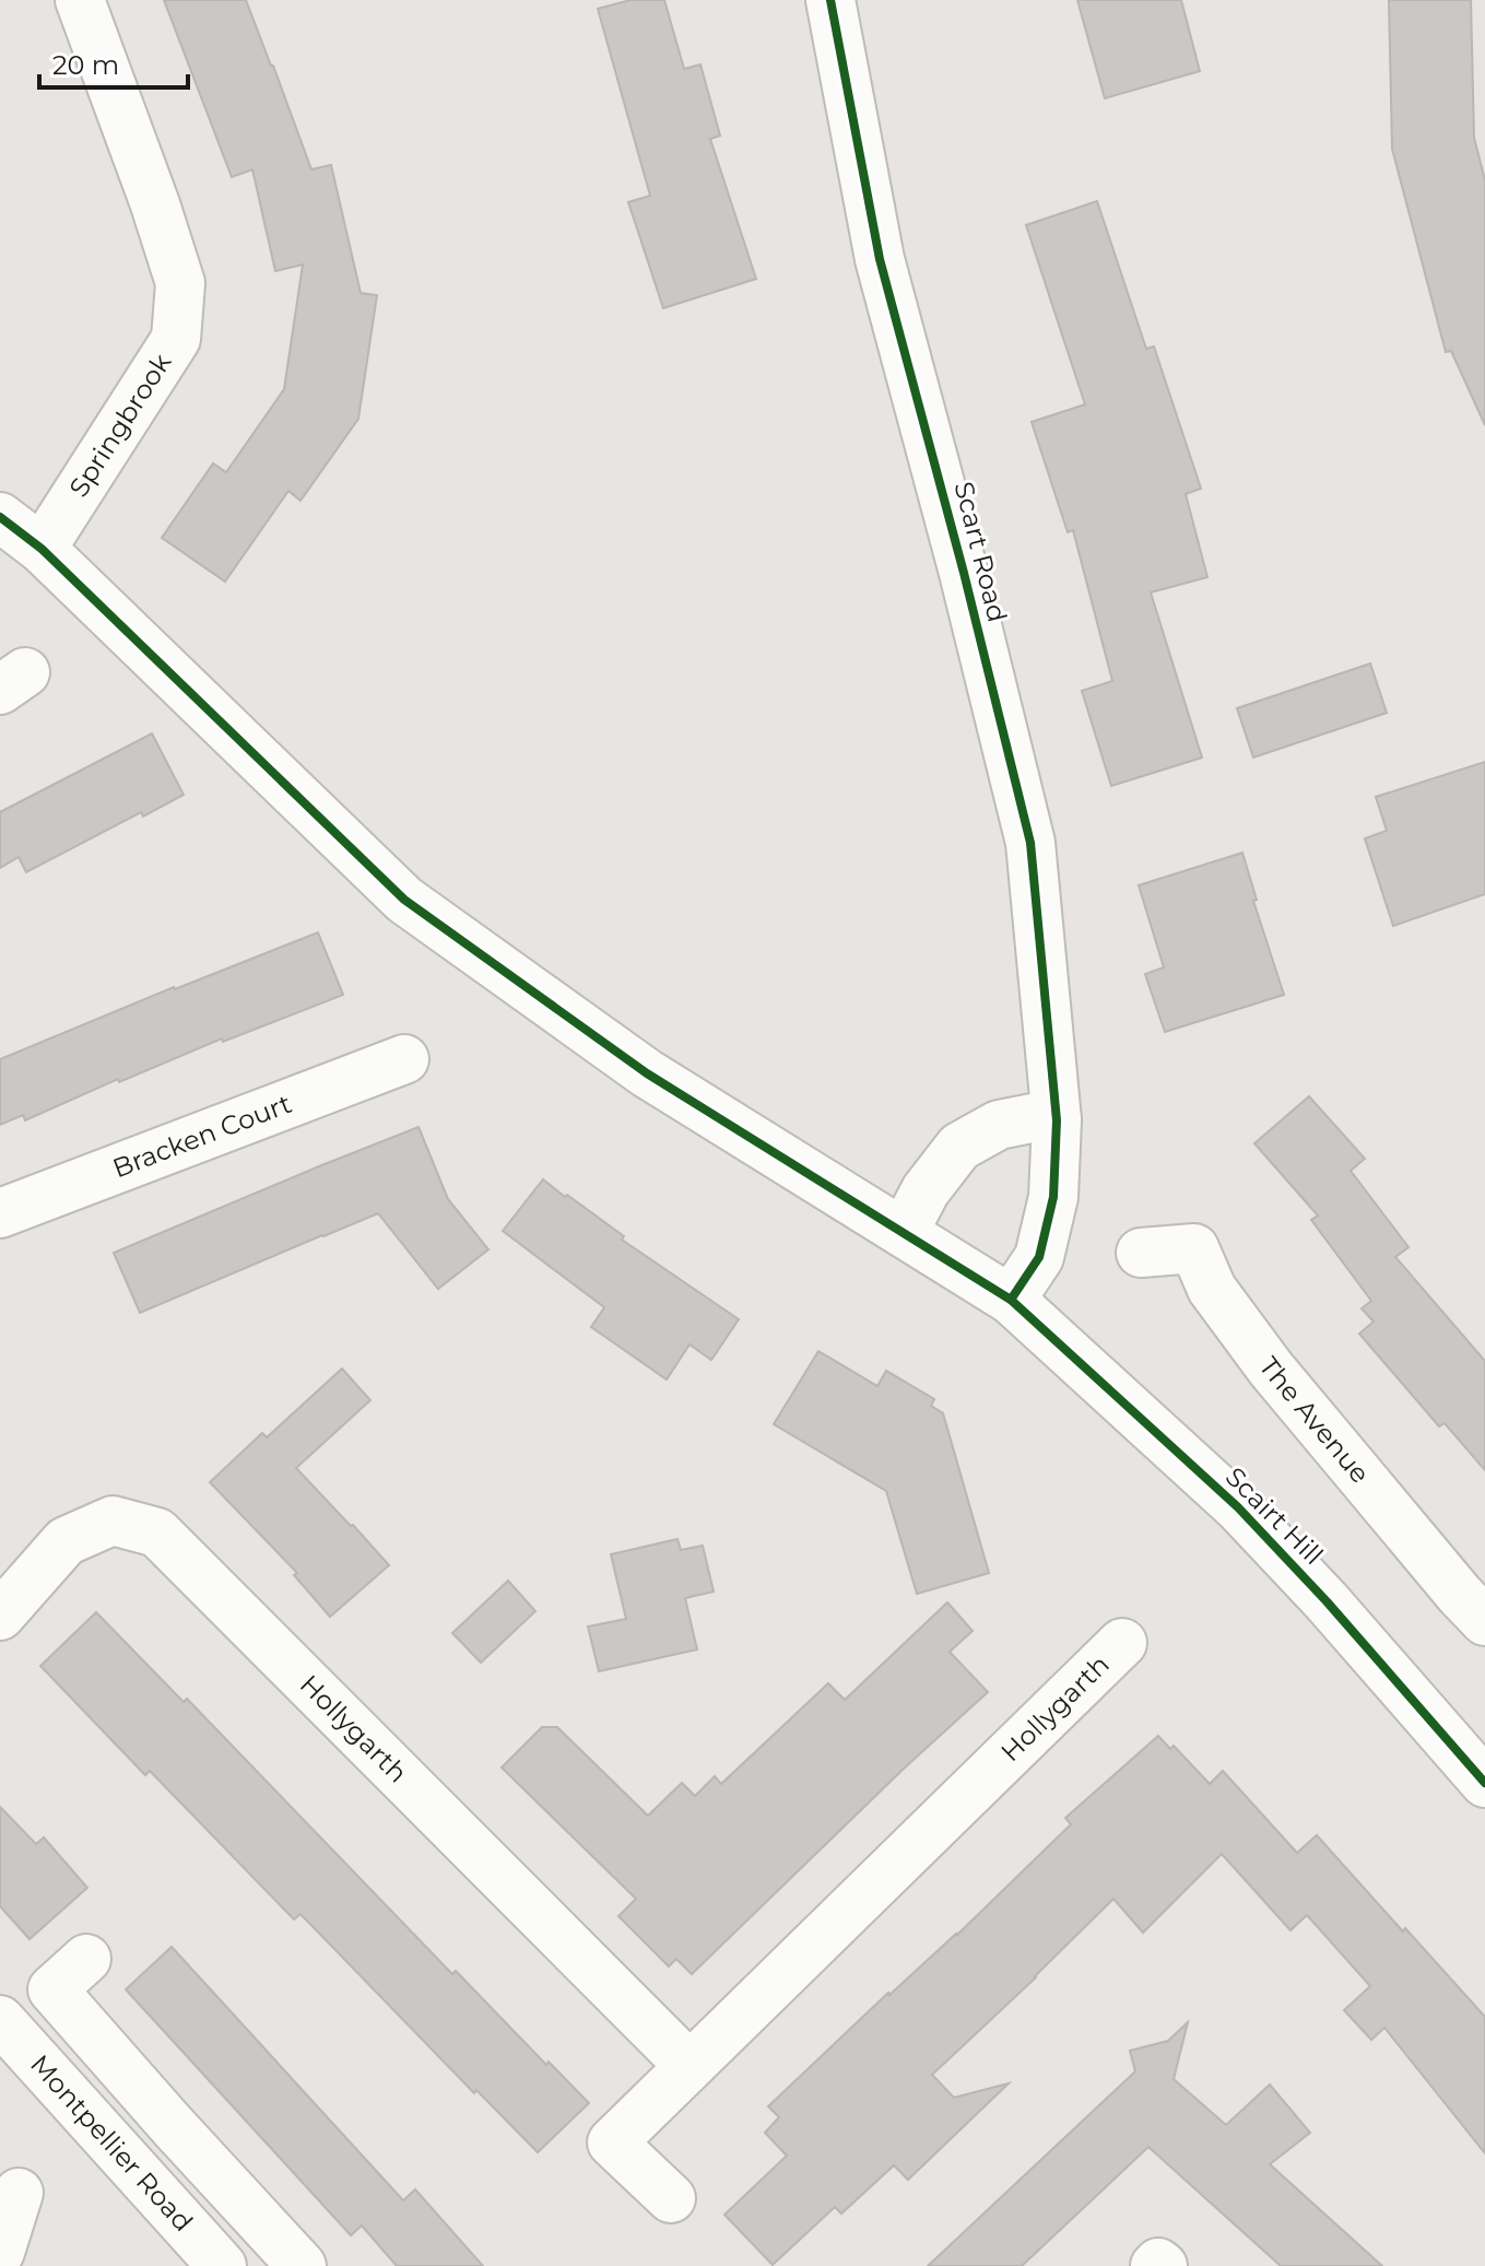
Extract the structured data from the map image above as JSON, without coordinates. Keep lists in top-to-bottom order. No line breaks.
{"streets":{"street":["Springbrook","Scart Road","Bracken Court","The Avenue","Scairt Hill","Hollygarth","Montpellier Road"]},"crossings":[["Springbrook","Scairt Hill"],["Scart Road","Scairt Hill"]],"scale_bar":"20 m"}
